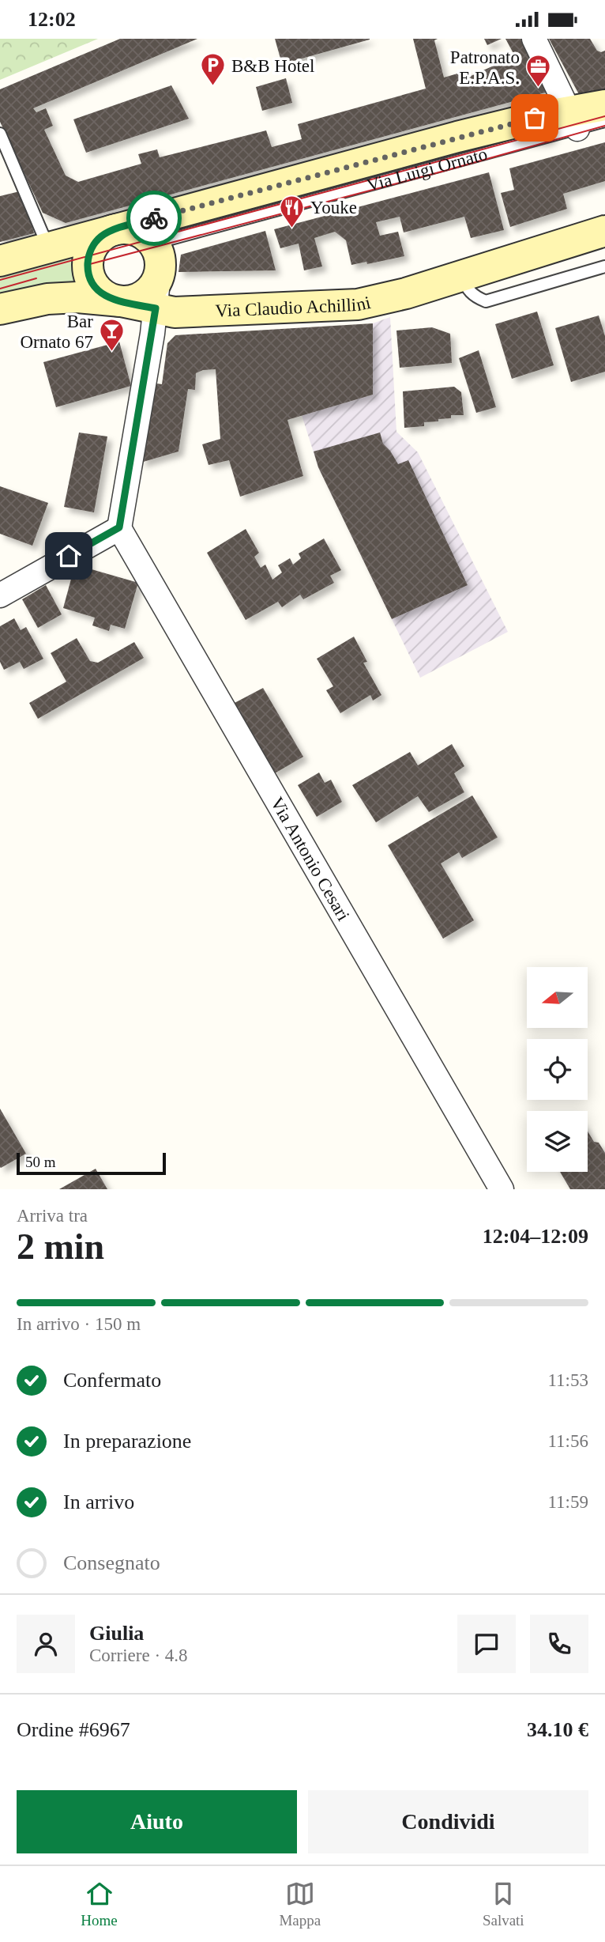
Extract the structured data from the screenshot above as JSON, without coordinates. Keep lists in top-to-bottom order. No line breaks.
{"streets":{"main road":["Via Luigi Ornato","Via Claudio Achillini"],"street":["Via Antonio Cesari"]},"crossings":[["Via Luigi Ornato","Via Claudio Achillini"]],"places":{"parking":["B&B Hotel"],"office":["Patronato E.P.A.S."],"restaurant":["Youke"],"bar":["Bar Ornato 67"]},"scale_bar":"50 m","north":"left","page":{"status":"12:02","scale":"50 m","heading":["2 min","Arriva tra","12:04–12:09"],"panel":["Giulia","Corriere · 4.8","Ordine #6967","34.10 €"],"bar":"In arrivo · 150 m","list":[["Confermato","11:53"],["In preparazione","11:56"],["In arrivo","11:59"],"Consegnato"],"buttons":["Aiuto","Condividi"],"tabs":["Home","Mappa","Salvati"]}}
